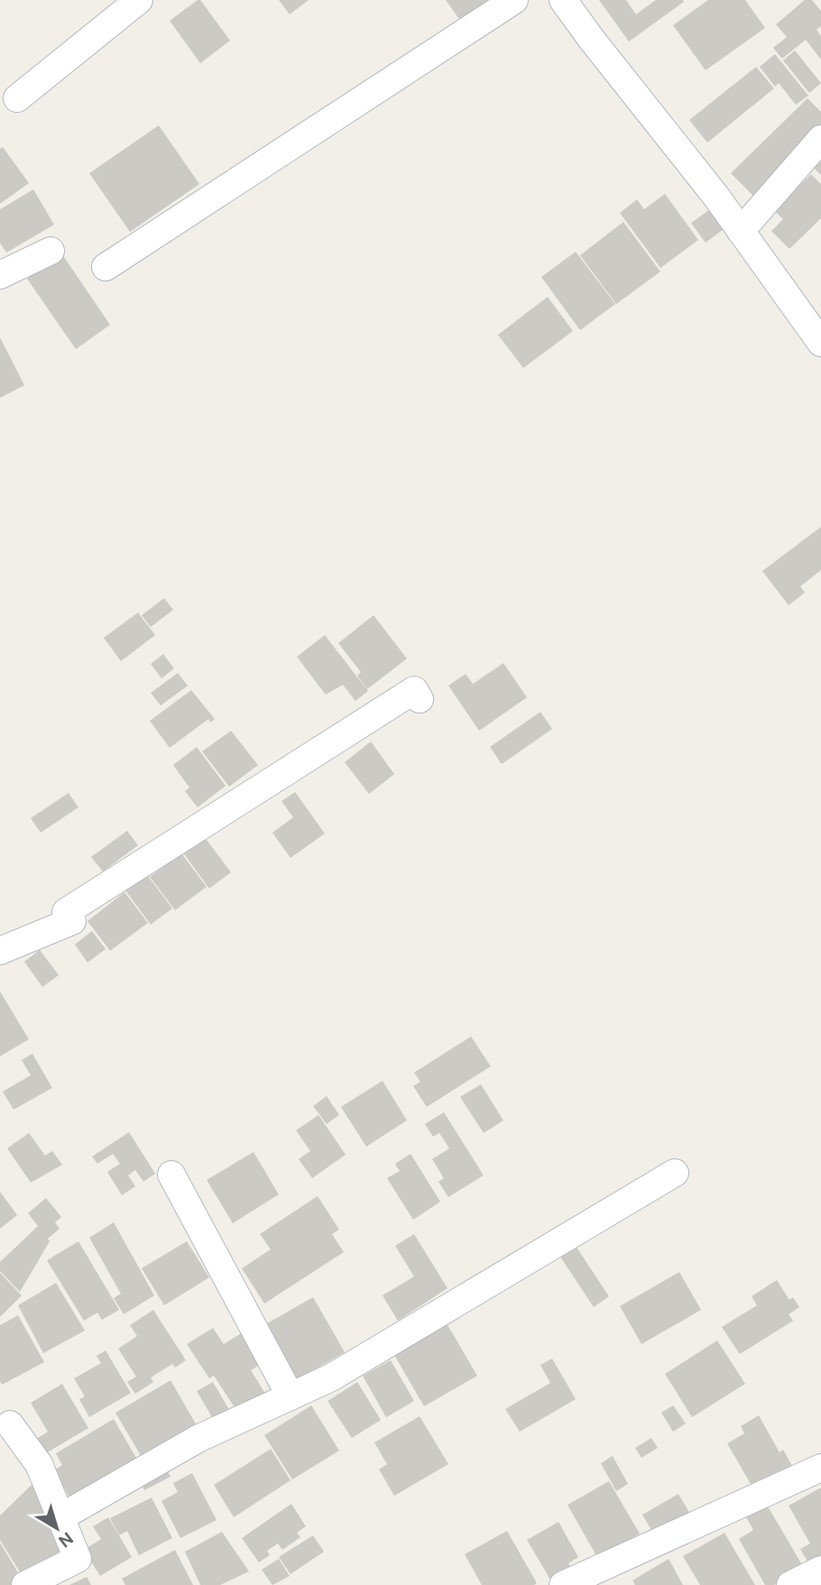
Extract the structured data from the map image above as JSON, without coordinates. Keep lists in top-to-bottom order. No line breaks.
{"north":"bottom right"}
